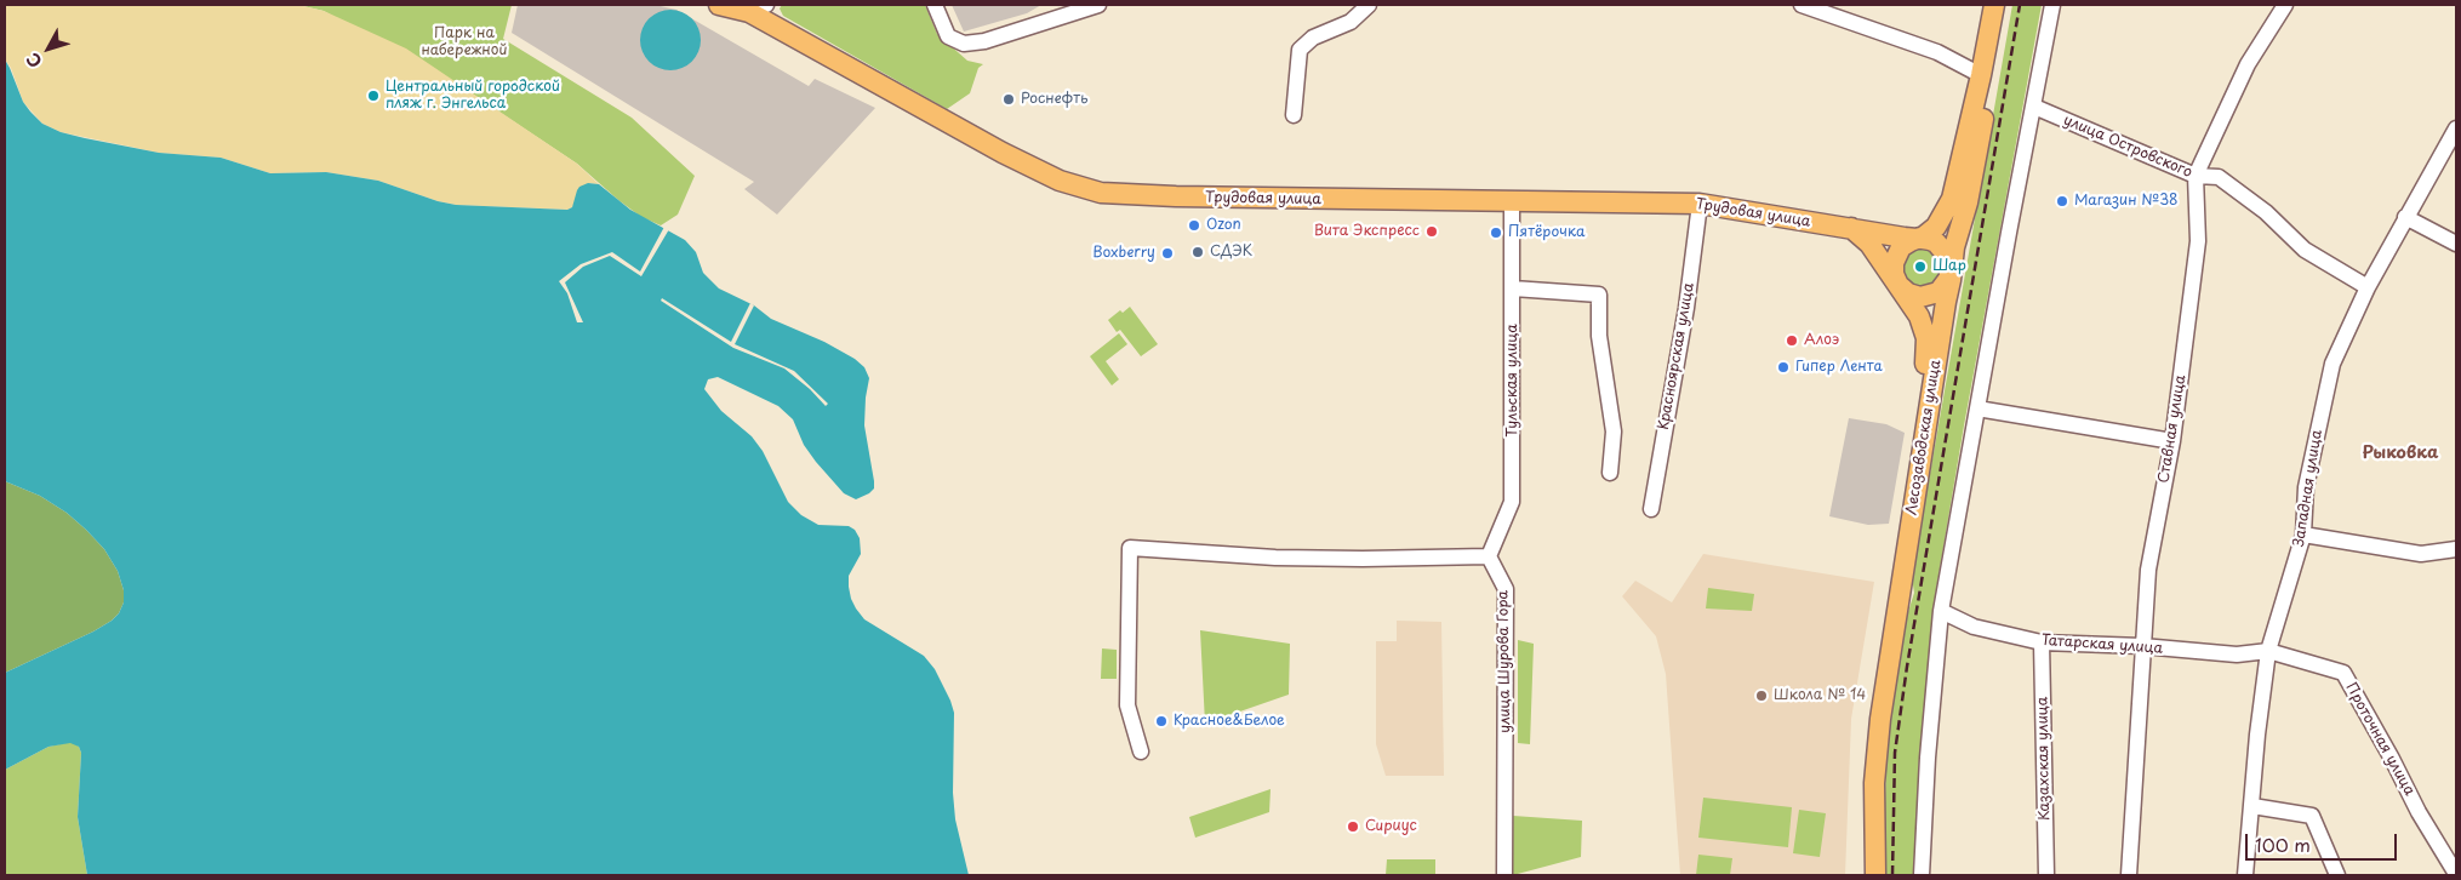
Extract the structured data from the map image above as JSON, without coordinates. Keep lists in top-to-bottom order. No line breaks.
{"streets":{"main road":["Трудовая улица","Лесозаводская улица"],"street":["улица Островского","Красноярская улица","Тульская улица","Ставная улица","Западная улица","Татарская улица","улица Шурова Гора","Проточная улица","Казахская улица"]},"crossings":[["улица Островского","Ставная улица"],["улица Островского","Западная улица"],["Трудовая улица","Красноярская улица"],["Трудовая улица","Тульская улица"],["Трудовая улица","Лесозаводская улица"],["Тульская улица","улица Шурова Гора"],["Ставная улица","Татарская улица"],["Западная улица","Татарская улица"],["Западная улица","Проточная улица"],["Татарская улица","Проточная улица"],["Татарская улица","Казахская улица"]],"districts":["Рыковка"],"parks":["Парк на набережной"],"places":["Центральный городской пляж г. Энгельса","Роснефть","Магазин №38","Ozon","Вита Экспресс","Пятёрочка","СДЭК","Boxberry","Шар","Алоэ","Гипер Лента","Школа № 14","Красное&Белое","Сириус"],"scale_bar":"100 m","north":"bottom left"}
